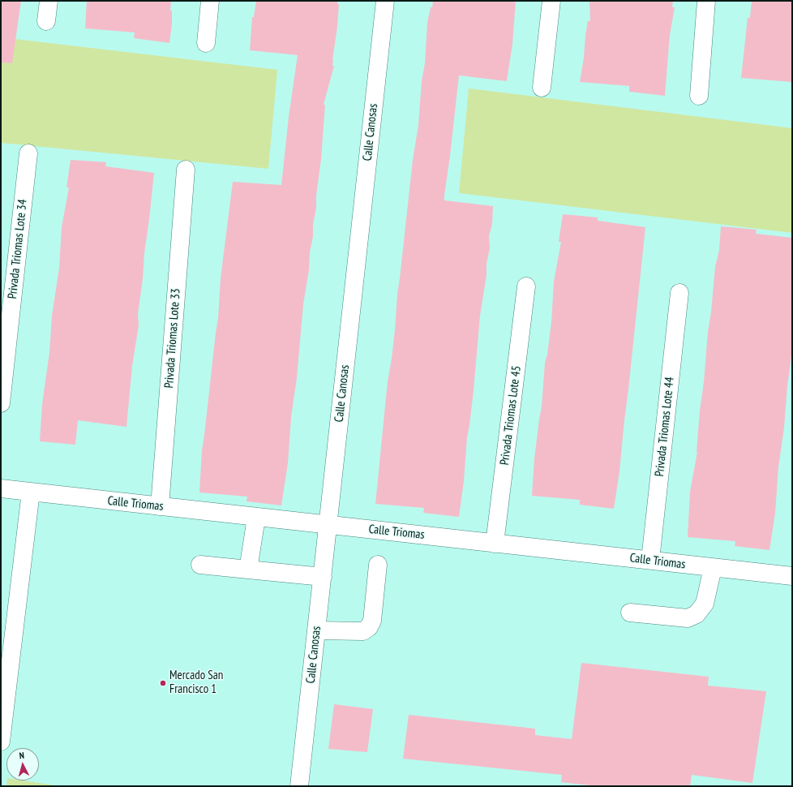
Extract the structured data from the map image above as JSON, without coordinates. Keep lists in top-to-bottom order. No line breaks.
{"streets":{"street":["Calle Canosas","Privada Triomas Lote 34","Privada Triomas Lote 33","Privada Triomas Lote 45","Privada Triomas Lote 44","Calle Triomas"]},"crossings":[["Calle Canosas","Calle Triomas"],["Privada Triomas Lote 33","Calle Triomas"],["Privada Triomas Lote 45","Calle Triomas"],["Privada Triomas Lote 44","Calle Triomas"]],"places":["Mercado San Francisco 1"],"north":"top"}
